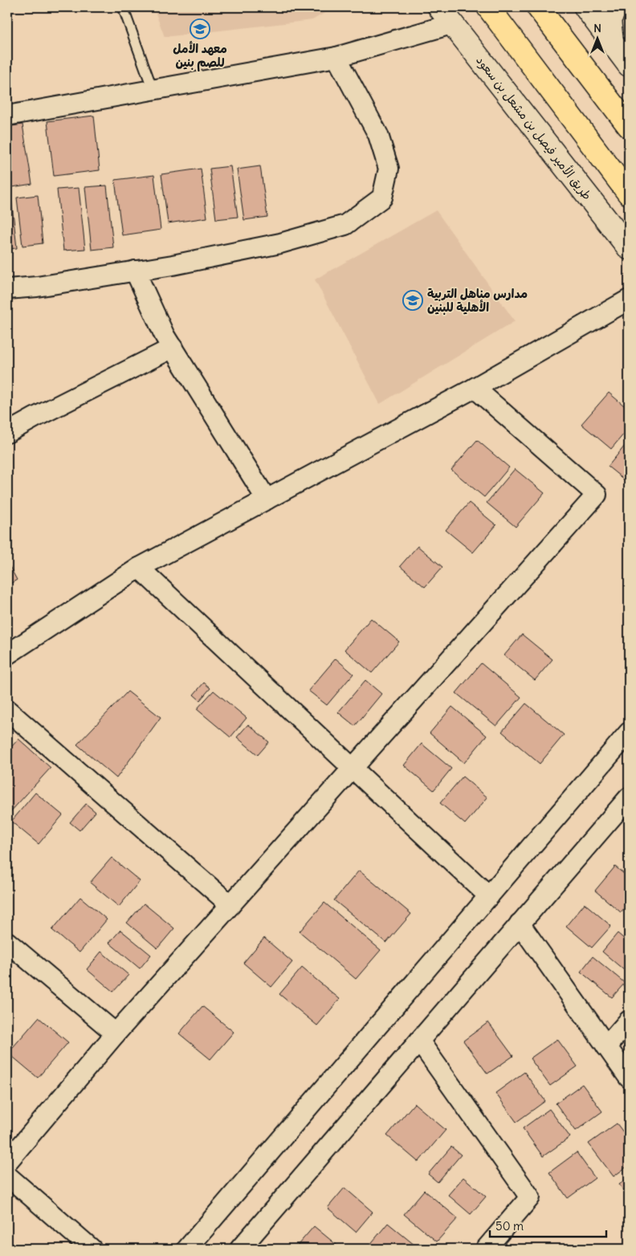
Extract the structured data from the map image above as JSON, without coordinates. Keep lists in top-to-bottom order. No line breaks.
{"streets":{"main road":["طريق الأمير فيصل بن مشعل بن سعود"]},"places":{"school or university":["معهد الأمل للصم بنين","مدارس مناهل التربية الأهلية للبنين"]},"scale_bar":"50 m","north":"top"}
